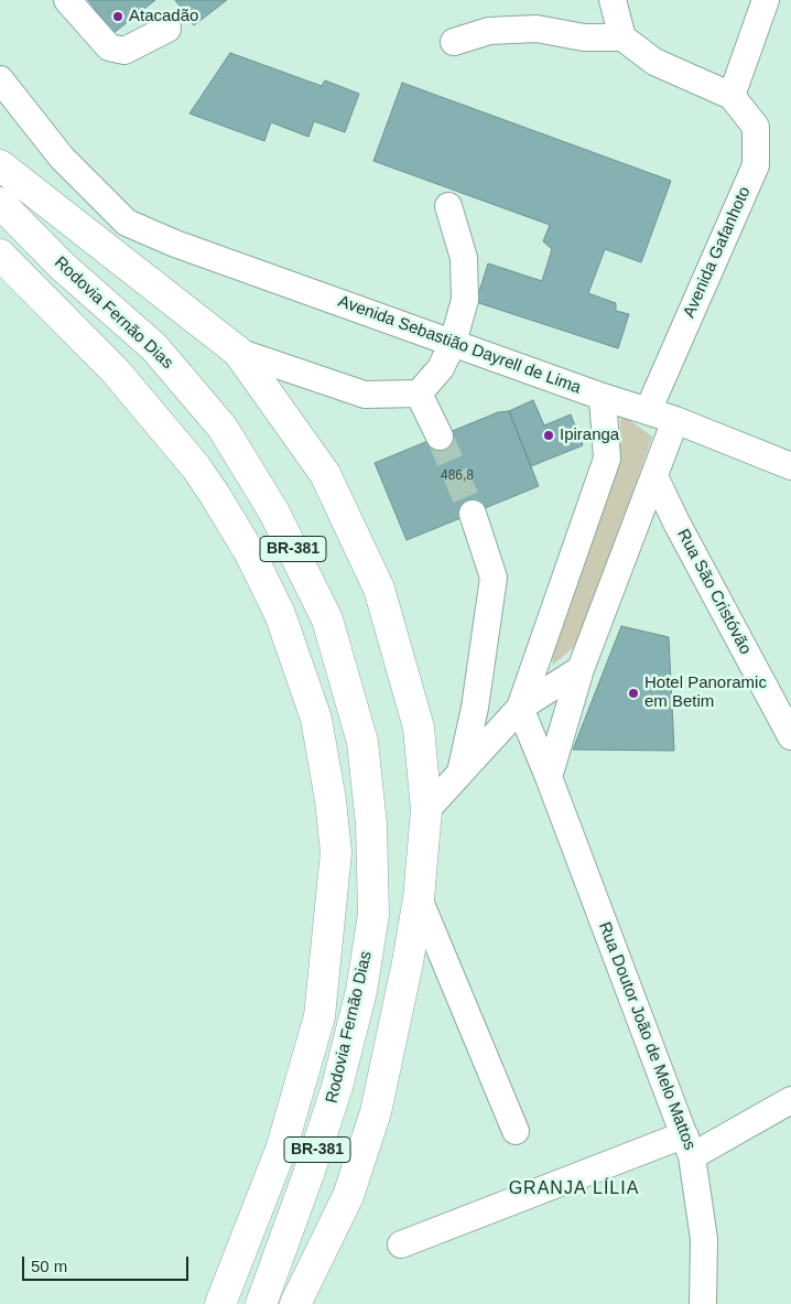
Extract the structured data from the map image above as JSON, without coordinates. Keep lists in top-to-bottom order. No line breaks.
{"streets":{"main road":["Rodovia Fernão Dias","BR-381"],"street":["Avenida Gafanhoto","Avenida Sebastião Dayrell de Lima","Rua São Cristóvão","Rua Doutor João de Melo Mattos"]},"crossings":[["Avenida Gafanhoto","Avenida Sebastião Dayrell de Lima"]],"districts":["GRANJA LÍLIA"],"places":["Atacadão","Ipiranga","Hotel Panoramic em Betim"],"house_numbers":["486,8"],"scale_bar":"50 m"}
